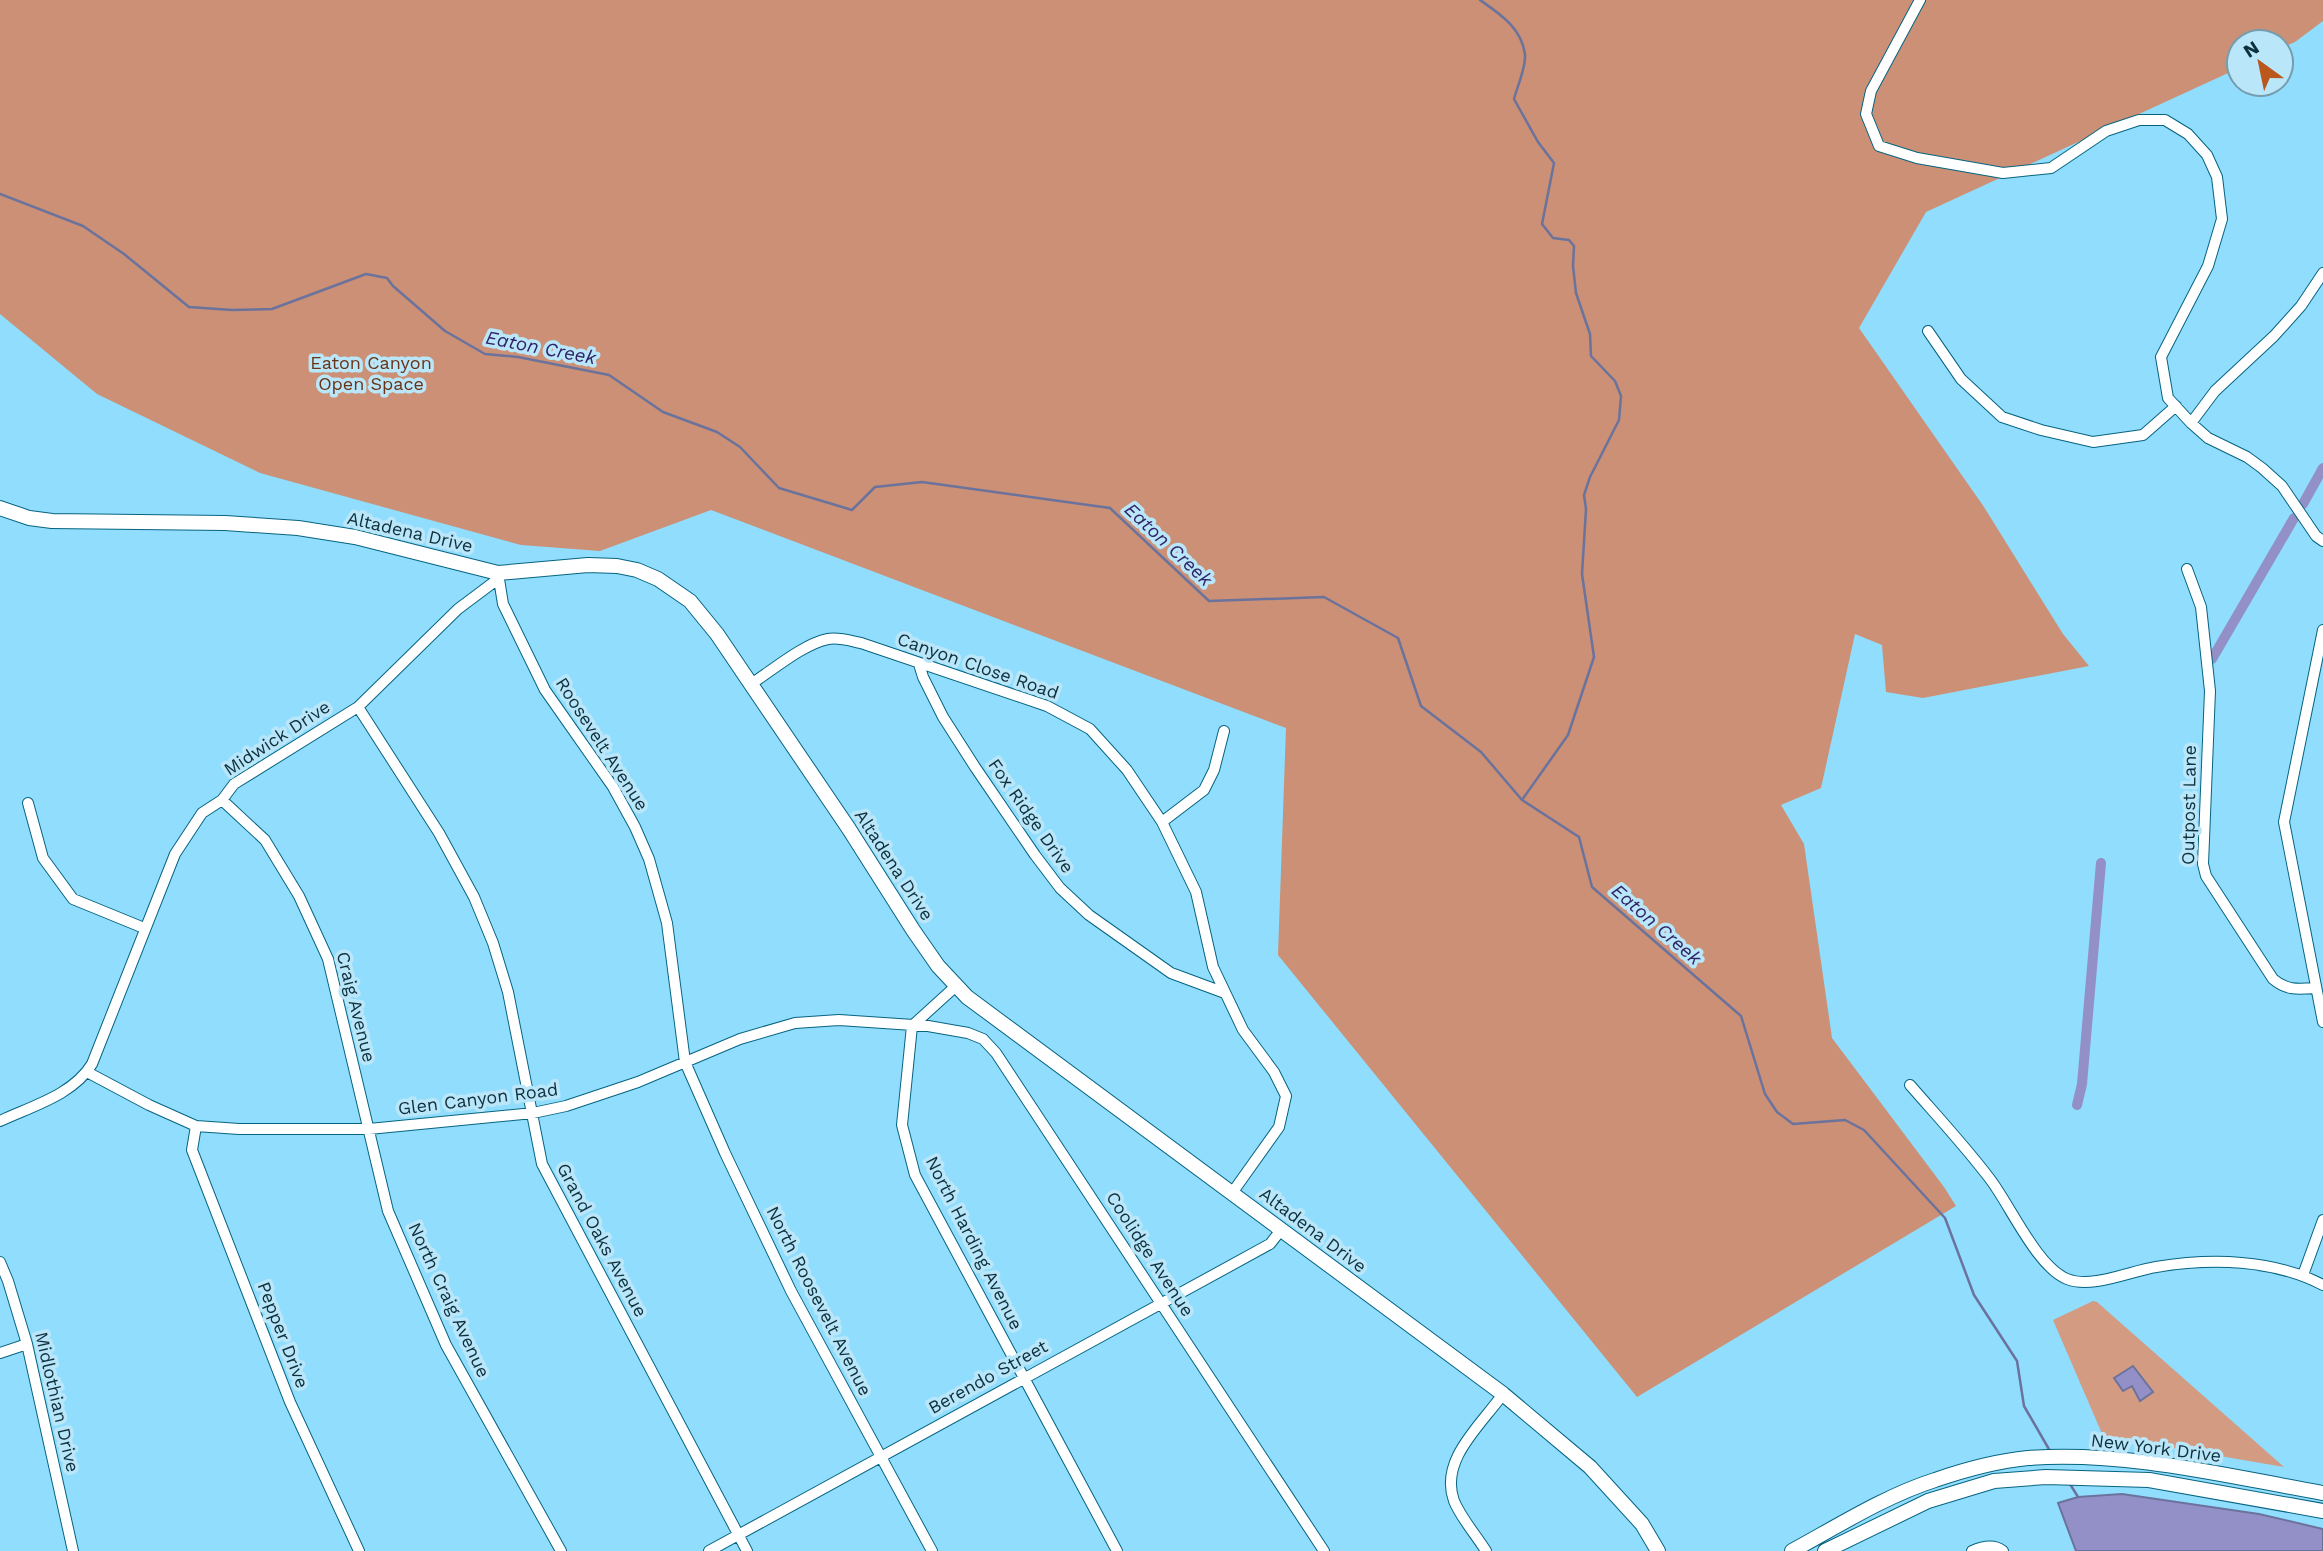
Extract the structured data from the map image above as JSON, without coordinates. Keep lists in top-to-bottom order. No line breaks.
{"streets":{"main road":["Altadena Drive","New York Drive"],"street":["Canyon Close Road","Midwick Drive","Roosevelt Avenue","Outpost Lane","Fox Ridge Drive","Craig Avenue","Glen Canyon Road","Grand Oaks Avenue","North Harding Avenue","Coolidge Avenue","North Craig Avenue","North Roosevelt Avenue","Pepper Drive","Berendo Street","Midlothian Drive"]},"crossings":[["Altadena Drive","Canyon Close Road"],["Altadena Drive","Midwick Drive"],["Altadena Drive","Roosevelt Avenue"],["Altadena Drive","Berendo Street"],["Canyon Close Road","Fox Ridge Drive"],["Midwick Drive","Roosevelt Avenue"],["Midwick Drive","Craig Avenue"],["Midwick Drive","Glen Canyon Road"],["Midwick Drive","Grand Oaks Avenue"],["Roosevelt Avenue","Glen Canyon Road"],["Roosevelt Avenue","North Roosevelt Avenue"],["Craig Avenue","Glen Canyon Road"],["Craig Avenue","North Craig Avenue"],["Glen Canyon Road","Grand Oaks Avenue"],["Glen Canyon Road","North Harding Avenue"],["Glen Canyon Road","Coolidge Avenue"],["Glen Canyon Road","North Craig Avenue"],["Glen Canyon Road","North Roosevelt Avenue"],["Glen Canyon Road","Pepper Drive"],["Grand Oaks Avenue","Berendo Street"],["North Harding Avenue","Coolidge Avenue"],["North Harding Avenue","Berendo Street"],["Coolidge Avenue","Berendo Street"],["North Roosevelt Avenue","Berendo Street"]],"water":["Eaton Creek"],"parks":["Eaton Canyon Open Space"],"north":"top left"}
